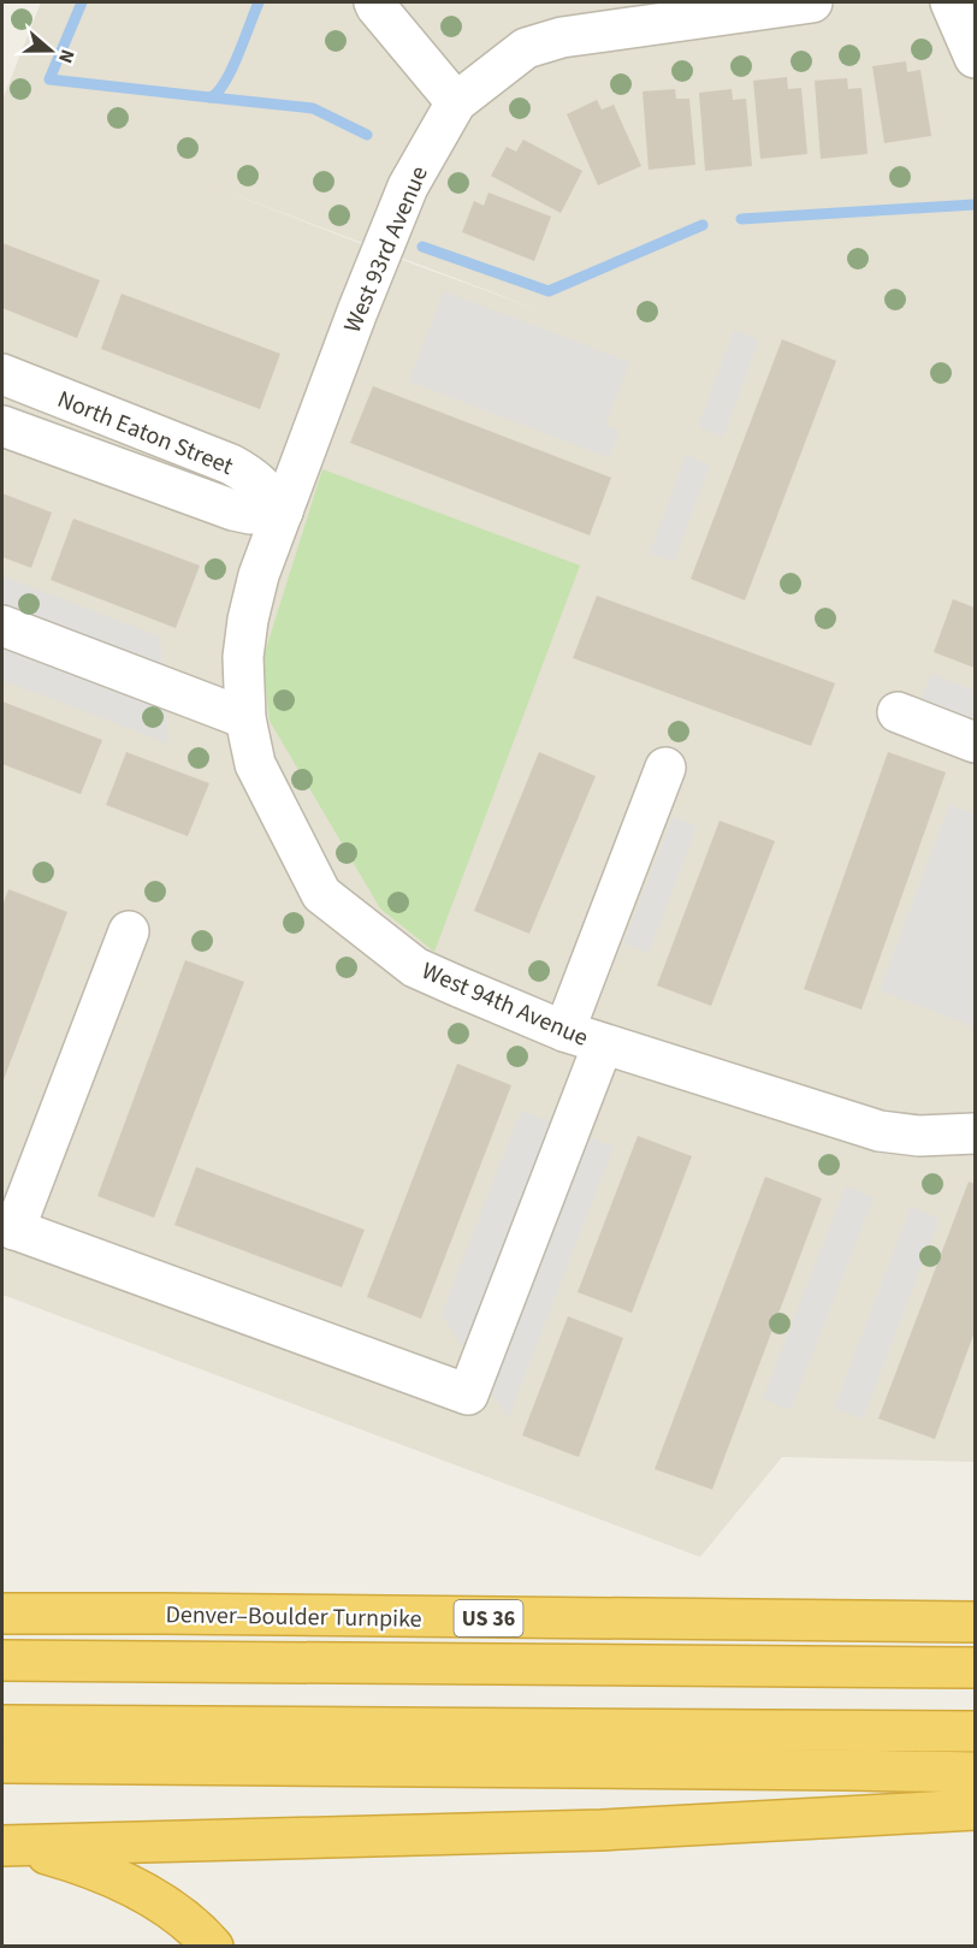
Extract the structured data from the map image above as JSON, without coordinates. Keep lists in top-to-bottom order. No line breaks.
{"streets":{"highway":["Denver–Boulder Turnpike","US 36"],"street":["West 93rd Avenue","North Eaton Street","West 94th Avenue"]},"crossings":[["West 93rd Avenue","North Eaton Street"],["West 93rd Avenue","West 94th Avenue"],["North Eaton Street","West 94th Avenue"]],"north":"right"}
